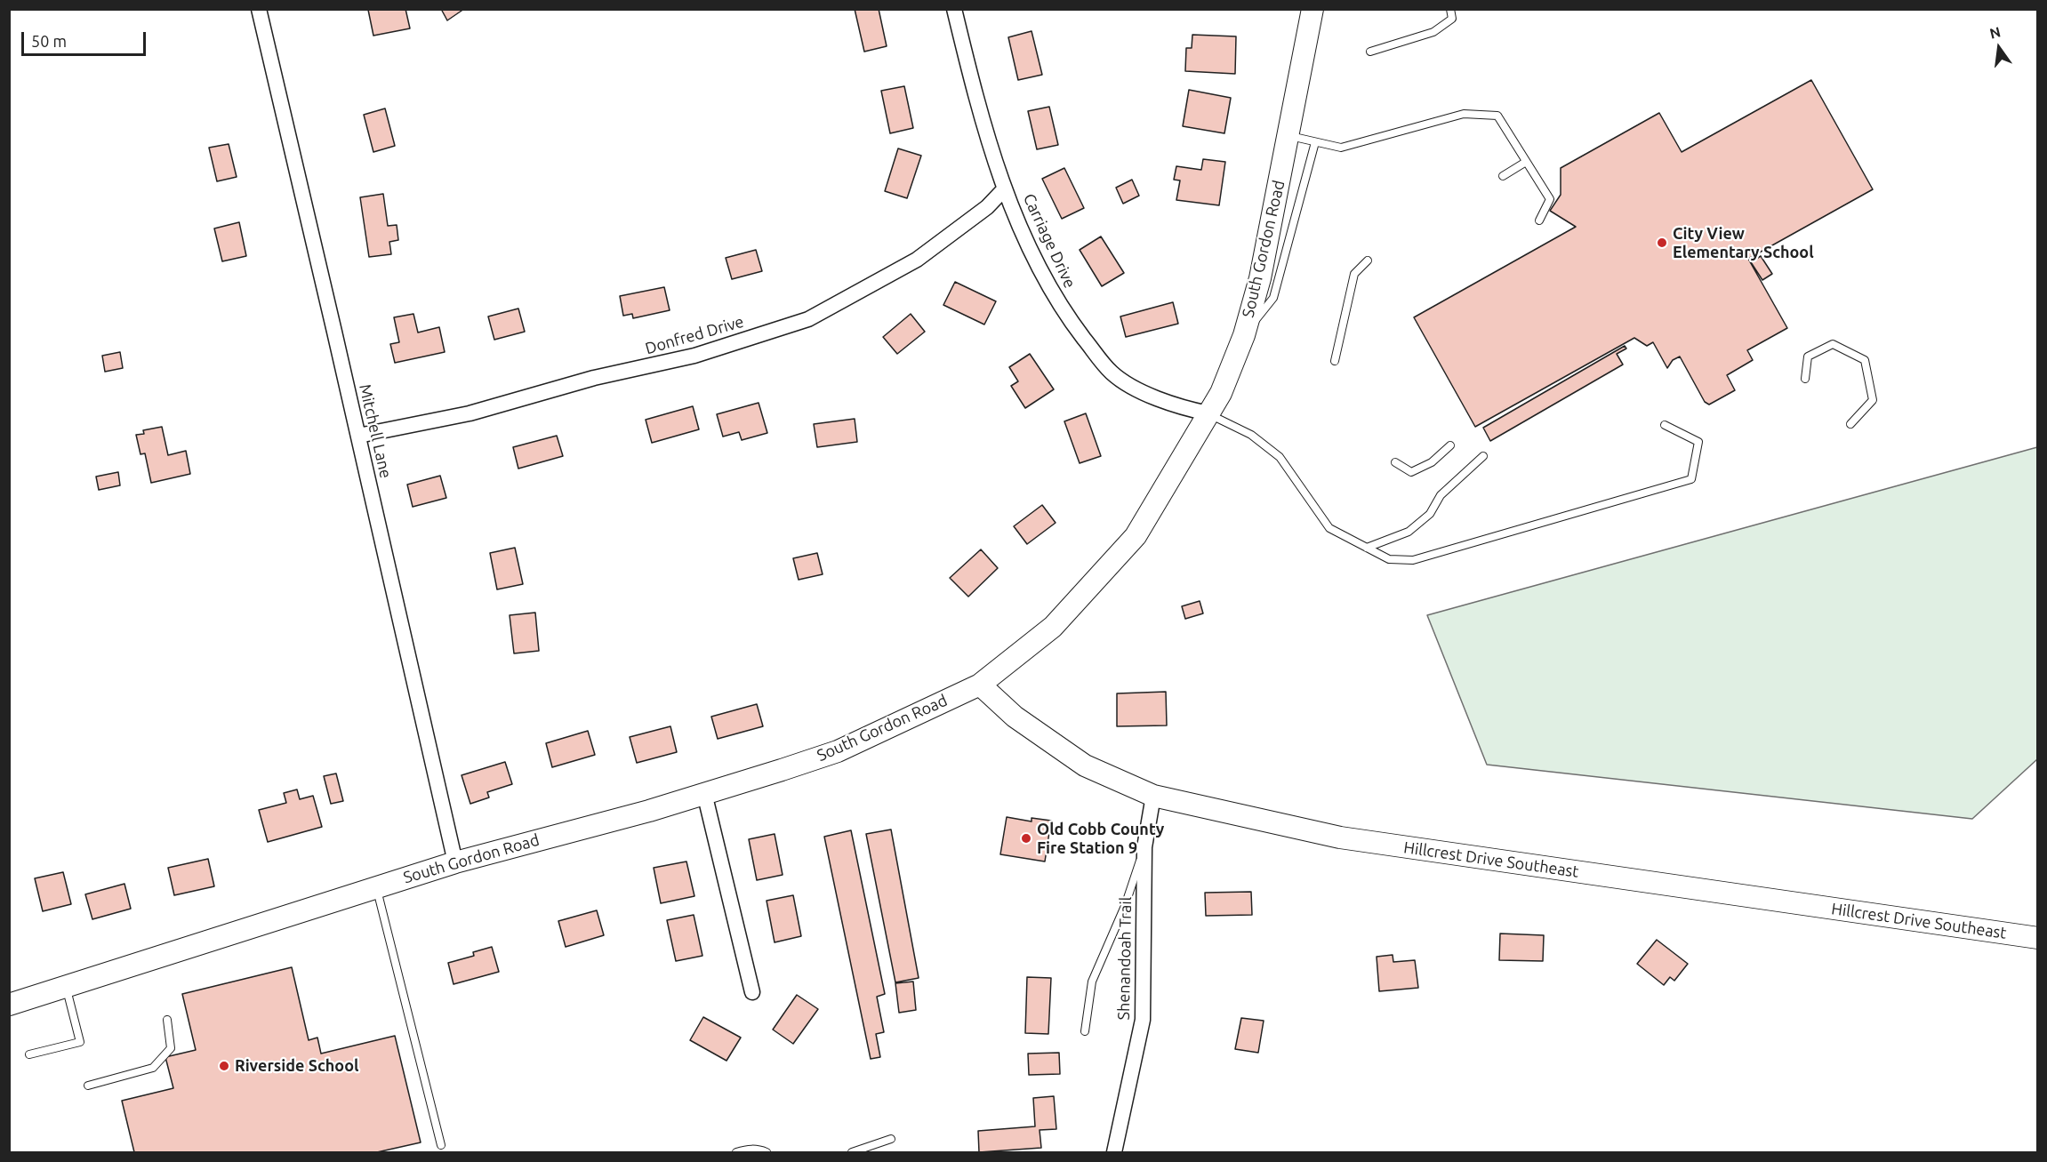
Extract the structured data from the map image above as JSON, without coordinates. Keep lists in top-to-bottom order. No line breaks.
{"streets":{"street":["Carriage Drive","South Gordon Road","Donfred Drive","Mitchell Lane","Hillcrest Drive Southeast","Shenandoah Trail"]},"crossings":[["Carriage Drive","South Gordon Road"],["Carriage Drive","Donfred Drive"],["South Gordon Road","Mitchell Lane"],["South Gordon Road","Hillcrest Drive Southeast"],["Donfred Drive","Mitchell Lane"],["Hillcrest Drive Southeast","Shenandoah Trail"]],"places":["City View Elementary School","Old Cobb County Fire Station 9","Riverside School"],"scale_bar":"50 m","north":"top"}
